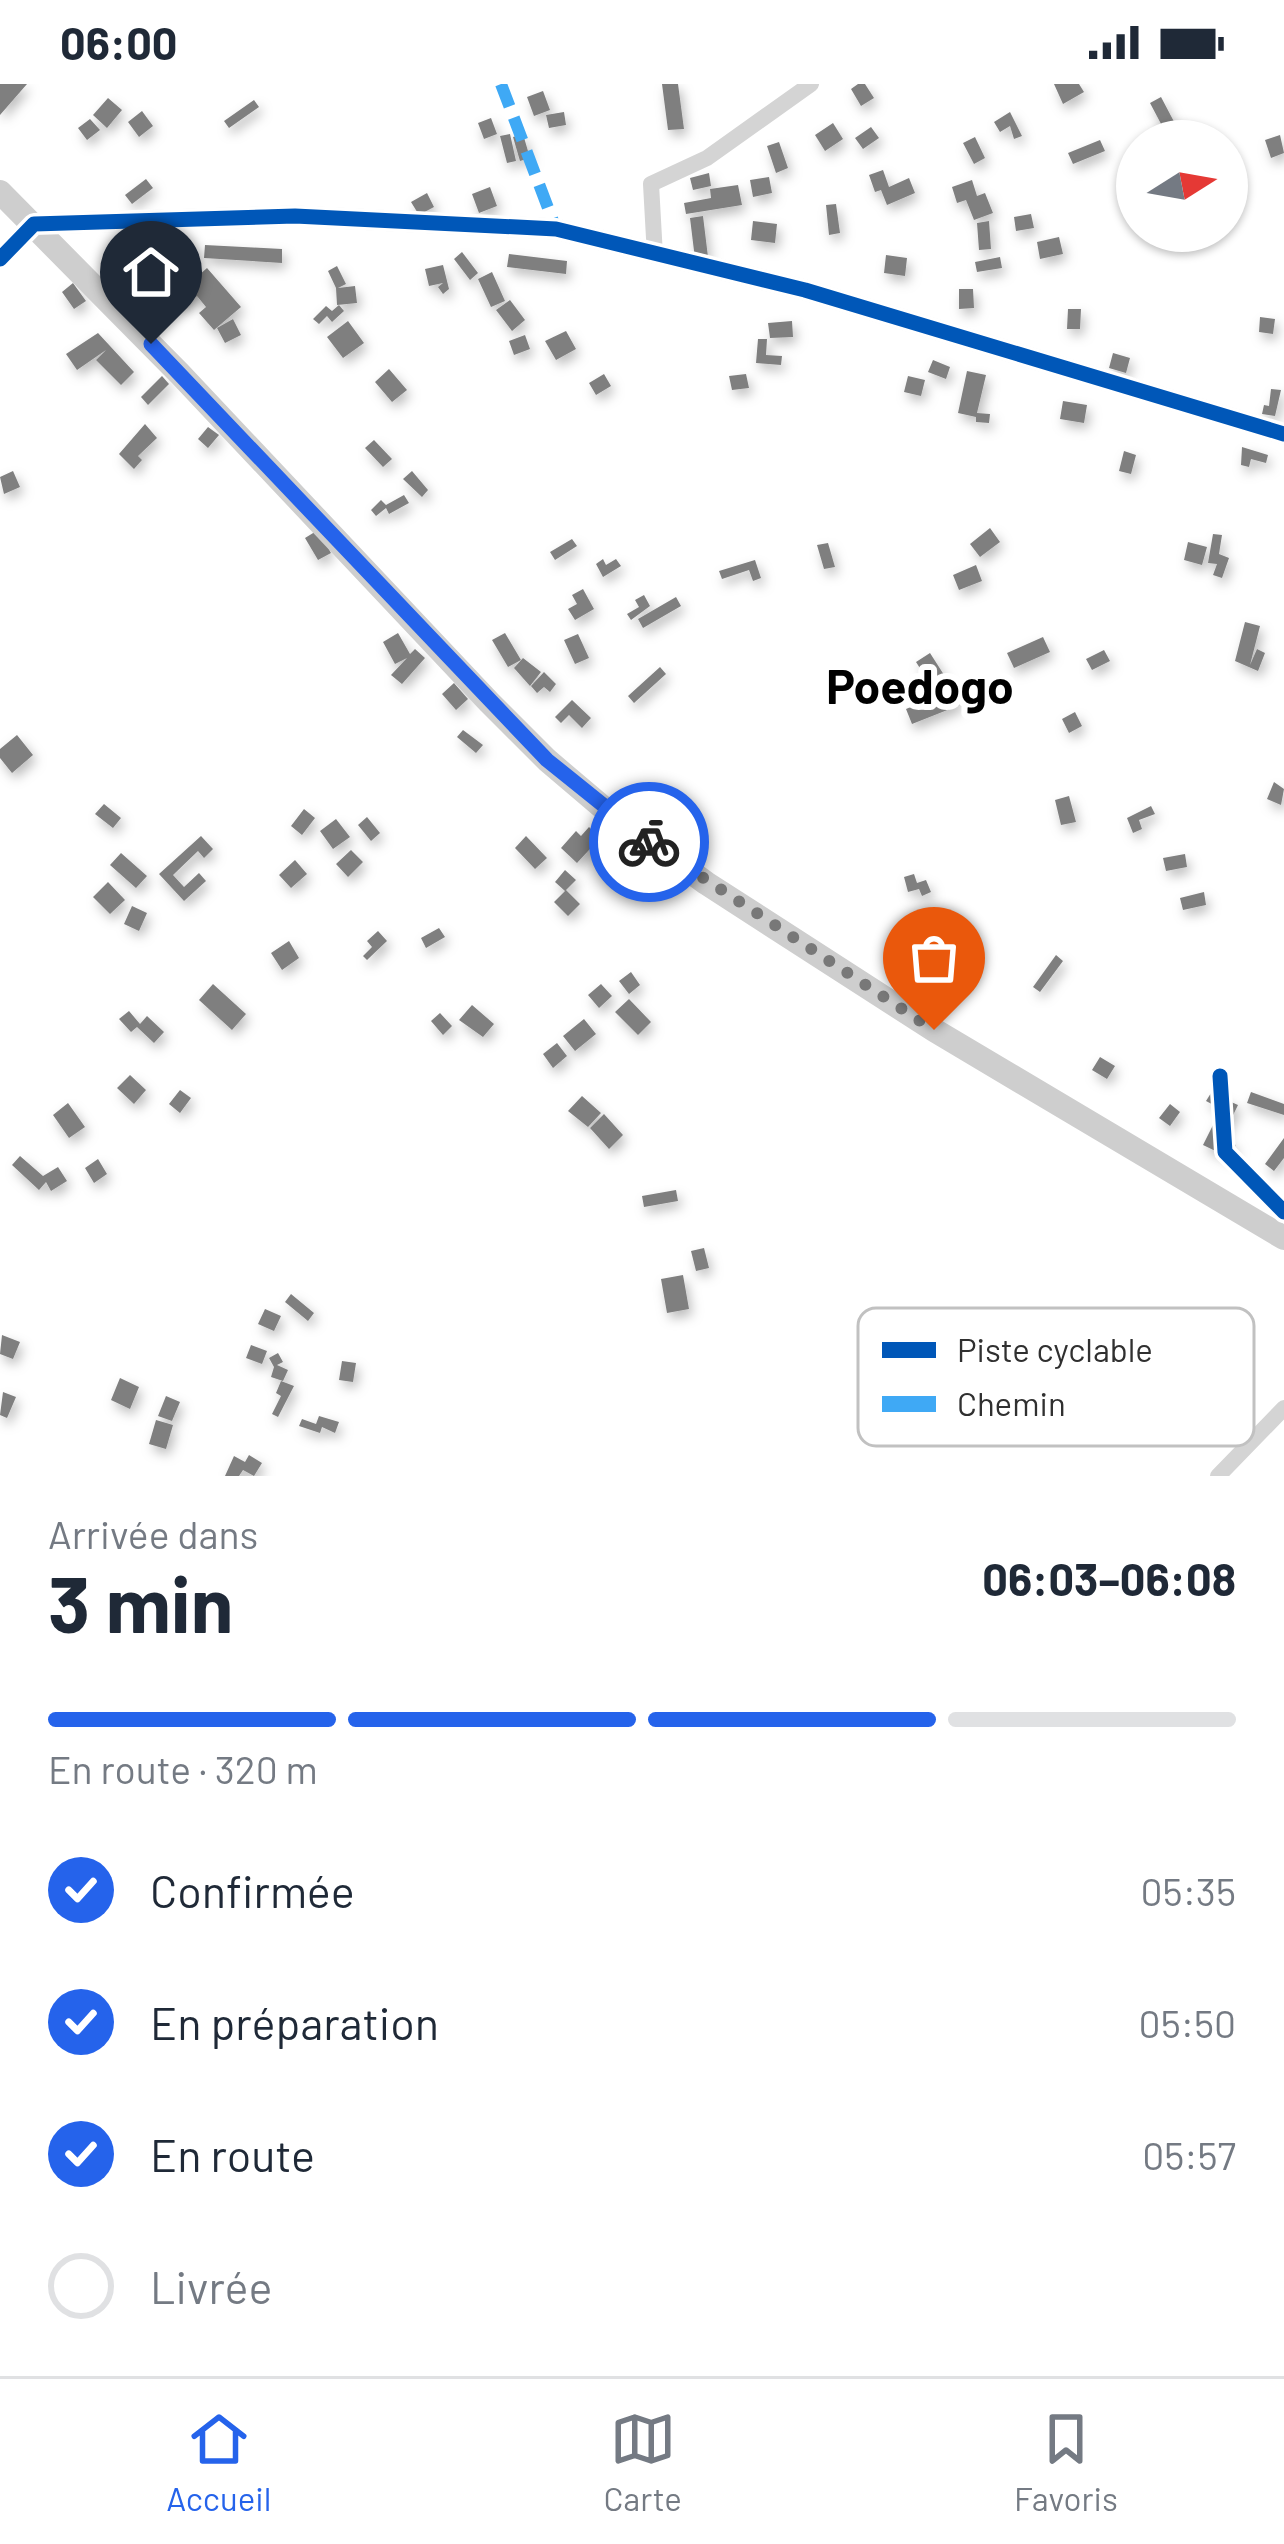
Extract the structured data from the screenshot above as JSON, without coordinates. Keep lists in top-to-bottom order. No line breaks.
{"districts":["Poedogo"],"legend":["Piste cyclable","Chemin"],"north":"right","page":{"status":"06:00","heading":["3 min","Arrivée dans","06:03–06:08"],"bar":"En route · 320 m","list":[["Confirmée","05:35"],["En préparation","05:50"],["En route","05:57"],"Livrée"],"tabs":["Accueil","Carte","Favoris"]}}
